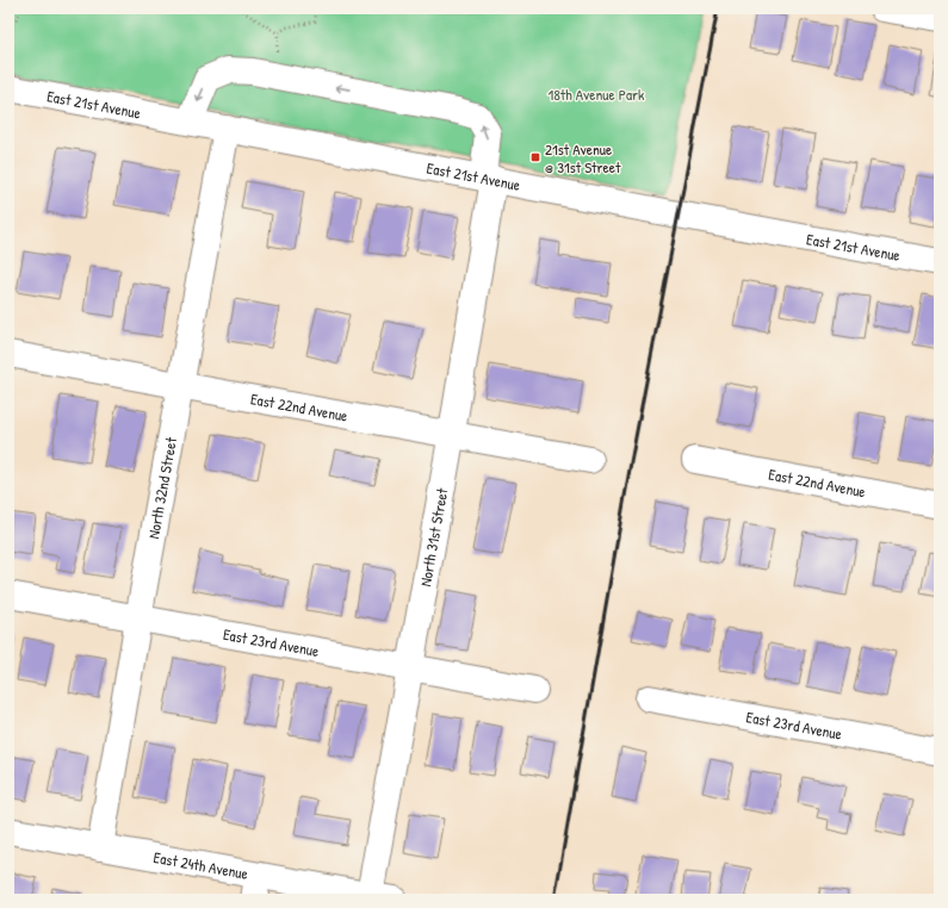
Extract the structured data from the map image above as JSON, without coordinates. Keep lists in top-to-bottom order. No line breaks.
{"streets":{"street":["East 21st Avenue","East 22nd Avenue","North 32nd Street","North 31st Street","East 23rd Avenue","East 24th Avenue"]},"crossings":[["East 21st Avenue","North 32nd Street"],["East 21st Avenue","North 31st Street"],["East 22nd Avenue","North 32nd Street"],["East 22nd Avenue","North 31st Street"],["North 32nd Street","East 23rd Avenue"],["North 32nd Street","East 24th Avenue"],["North 31st Street","East 23rd Avenue"],["North 31st Street","East 24th Avenue"]],"parks":["18th Avenue Park"],"places":{"transit":["21st Avenue @ 31st Street"]}}
